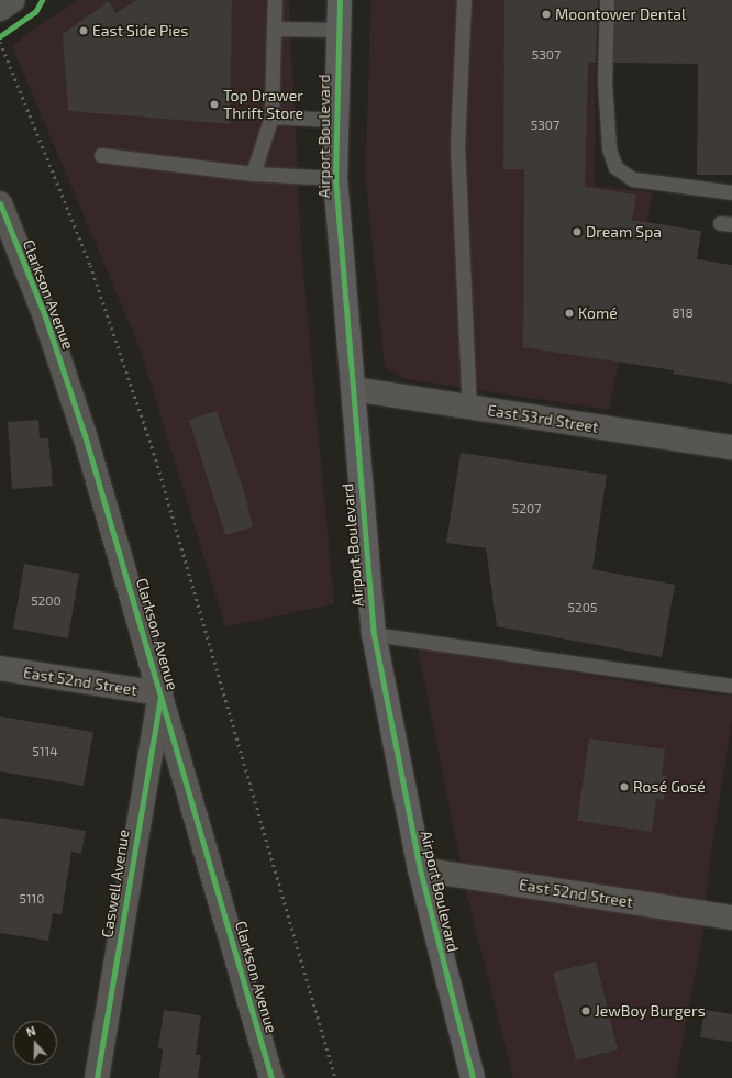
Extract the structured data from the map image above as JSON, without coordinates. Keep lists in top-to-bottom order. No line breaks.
{"streets":{"main road":["Airport Boulevard"],"street":["Clarkson Avenue","East 53rd Street","East 52nd Street","Caswell Avenue"]},"crossings":[["Airport Boulevard","East 53rd Street"],["Airport Boulevard","East 52nd Street"],["Clarkson Avenue","East 52nd Street"],["Clarkson Avenue","Caswell Avenue"],["East 52nd Street","Caswell Avenue"]],"places":["Moontower Dental","East Side Pies","Top Drawer Thrift Store","Dream Spa","Komé","Rosé Gosé","JewBoy Burgers"],"house_numbers":["5307","5307","818","5207","5200","5205","5114","5110"],"north":"top"}
